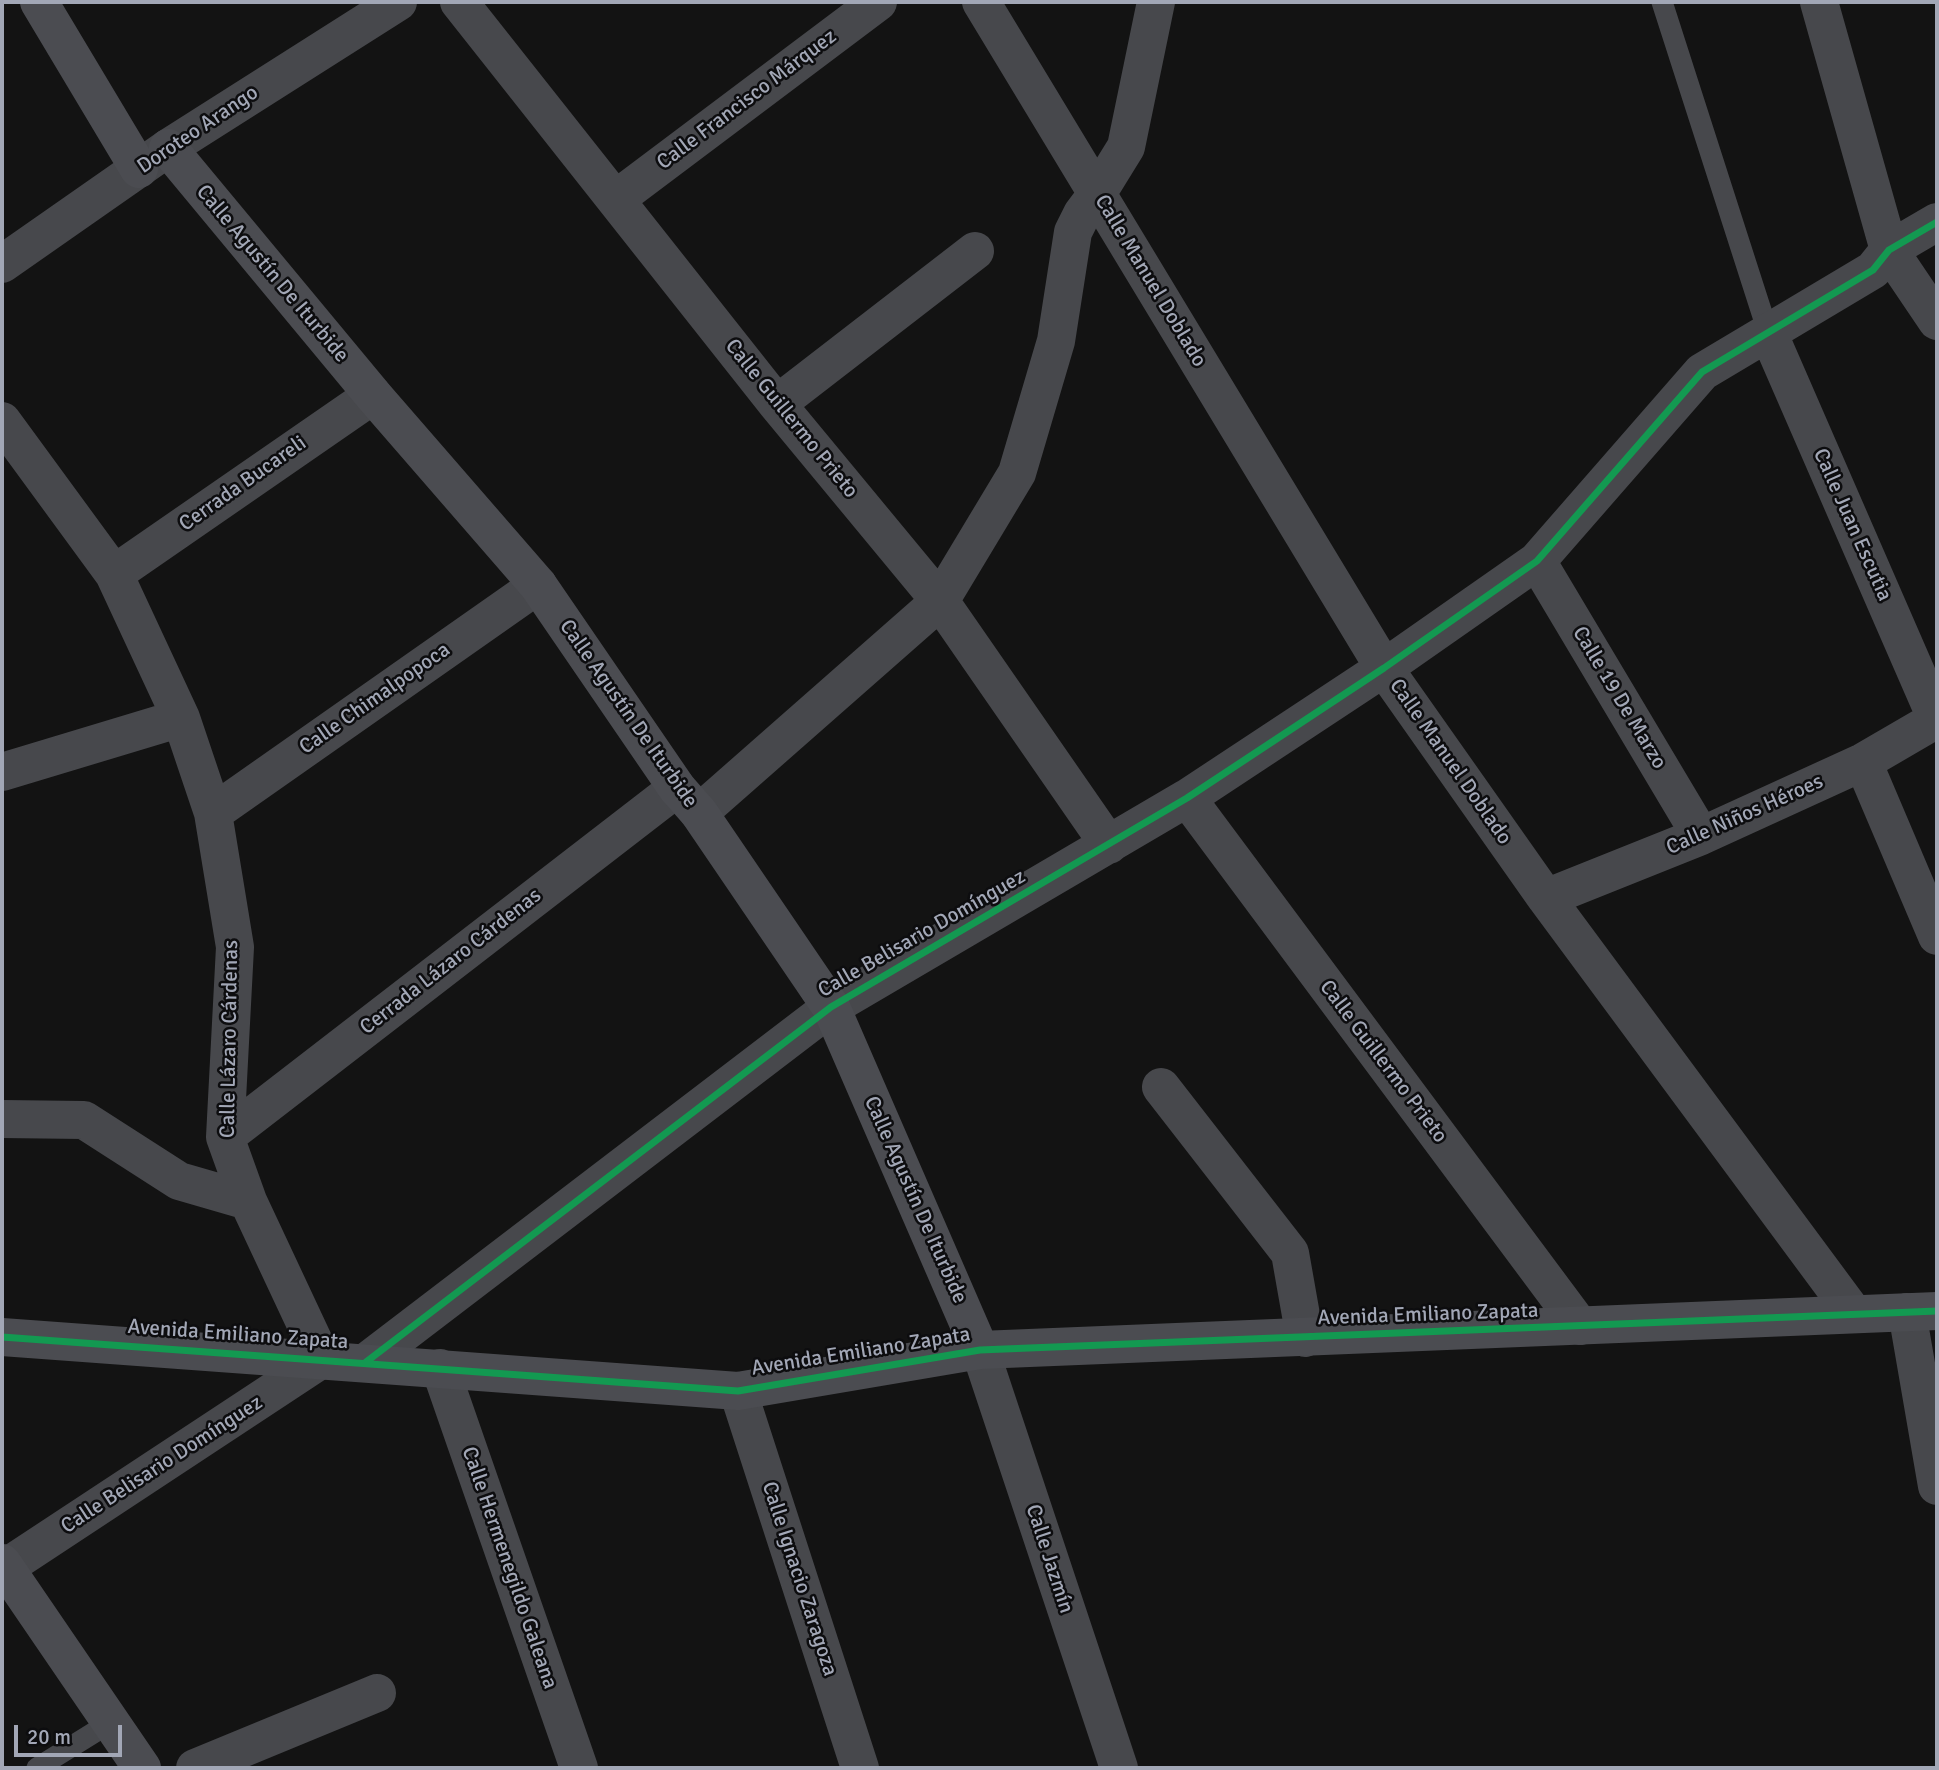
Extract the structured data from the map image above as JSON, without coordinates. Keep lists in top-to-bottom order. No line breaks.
{"streets":{"street":["Calle Francisco Márquez","Doroteo Arango","Calle Agustín De Iturbide","Calle Manuel Doblado","Calle Guillermo Prieto","Cerrada Bucareli","Calle Juan Escutia","Calle 19 De Marzo","Calle Chimalpopoca","Calle Niños Héroes","Calle Belisario Domínguez","Cerrada Lázaro Cárdenas","Calle Lázaro Cárdenas","Avenida Emiliano Zapata","Calle Jazmín","Calle Hermenegildo Galeana","Calle Ignacio Zaragoza"]},"crossings":[["Calle Francisco Márquez","Calle Guillermo Prieto"],["Doroteo Arango","Calle Agustín De Iturbide"],["Calle Agustín De Iturbide","Cerrada Bucareli"],["Calle Agustín De Iturbide","Calle Chimalpopoca"],["Calle Agustín De Iturbide","Calle Belisario Domínguez"],["Calle Agustín De Iturbide","Cerrada Lázaro Cárdenas"],["Calle Agustín De Iturbide","Avenida Emiliano Zapata"],["Calle Agustín De Iturbide","Calle Jazmín"],["Calle Manuel Doblado","Calle Niños Héroes"],["Calle Manuel Doblado","Calle Belisario Domínguez"],["Calle Manuel Doblado","Cerrada Lázaro Cárdenas"],["Calle Manuel Doblado","Avenida Emiliano Zapata"],["Calle Guillermo Prieto","Calle Belisario Domínguez"],["Calle Guillermo Prieto","Cerrada Lázaro Cárdenas"],["Calle Guillermo Prieto","Avenida Emiliano Zapata"],["Cerrada Bucareli","Calle Lázaro Cárdenas"],["Calle Juan Escutia","Calle Niños Héroes"],["Calle Juan Escutia","Calle Belisario Domínguez"],["Calle 19 De Marzo","Calle Niños Héroes"],["Calle 19 De Marzo","Calle Belisario Domínguez"],["Calle Chimalpopoca","Calle Lázaro Cárdenas"],["Calle Belisario Domínguez","Calle Lázaro Cárdenas"],["Calle Belisario Domínguez","Avenida Emiliano Zapata"],["Cerrada Lázaro Cárdenas","Calle Lázaro Cárdenas"],["Calle Lázaro Cárdenas","Avenida Emiliano Zapata"],["Avenida Emiliano Zapata","Calle Jazmín"],["Avenida Emiliano Zapata","Calle Hermenegildo Galeana"],["Avenida Emiliano Zapata","Calle Ignacio Zaragoza"]],"scale_bar":"20 m"}
